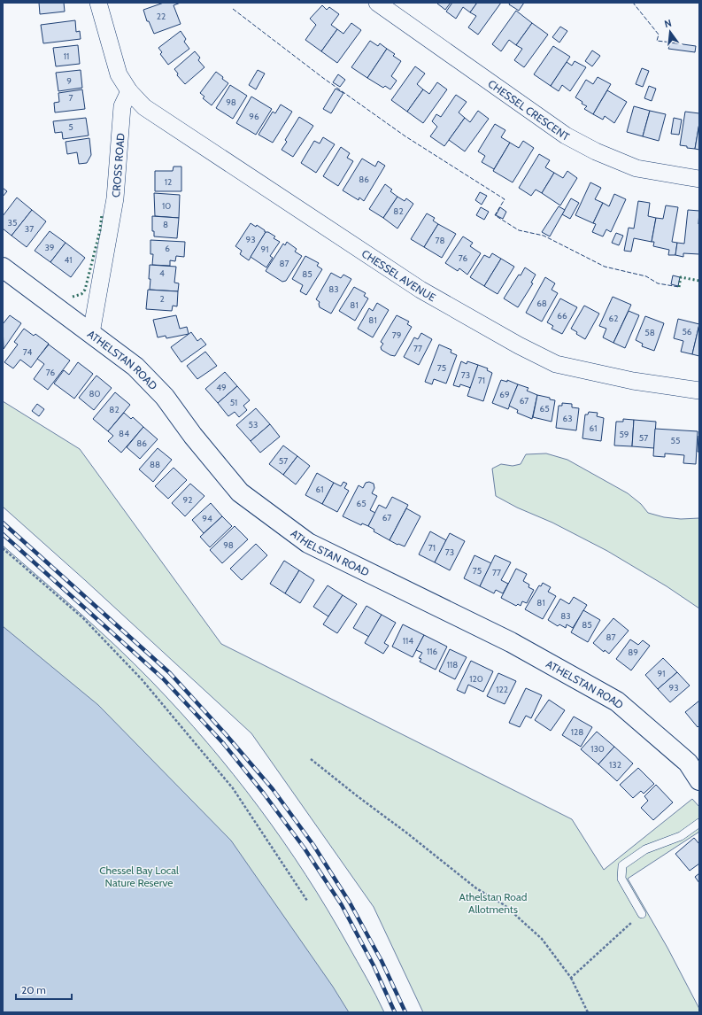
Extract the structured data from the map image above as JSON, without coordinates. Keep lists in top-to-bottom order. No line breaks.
{"streets":{"street":["CHESSEL CRESCENT","CROSS ROAD","CHESSEL AVENUE","ATHELSTAN ROAD"]},"crossings":[["CROSS ROAD","CHESSEL AVENUE"],["CROSS ROAD","ATHELSTAN ROAD"]],"parks":["Chessel Bay Local Nature Reserve","Athelstan Road Allotments"],"house_numbers":["22","11","9","7","98","96","5","86","12","10","82","35","8","37","93","78","39","6","91","76","41","87","4","85","83","2","68","81","66","62","81","56","58","79","77","74","75","76","73","71","49","80","69","67","51","65","82","63","53","61","84","59","57","55","86","57","88","61","92","65","67","94","98","71","73","75","77","81","83","85","87","114","116","89","118","91","120","93","122","128","130","132"],"scale_bar":"20 m","north":"top"}
